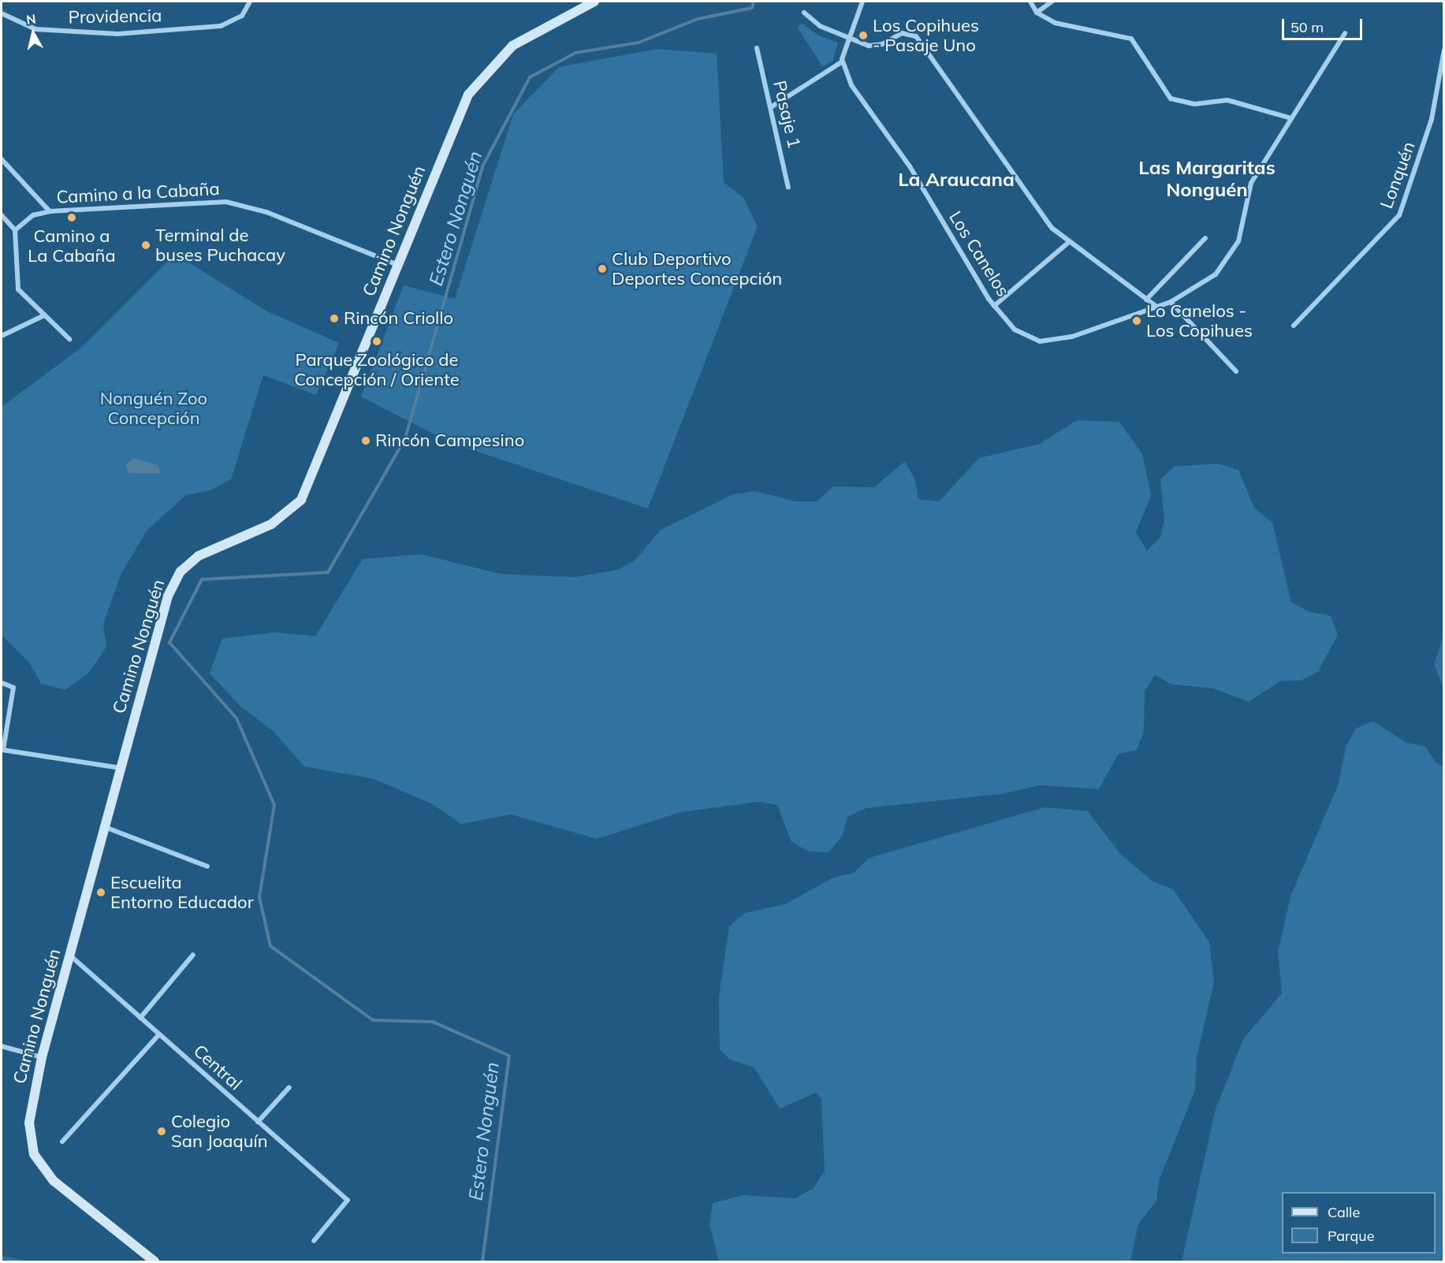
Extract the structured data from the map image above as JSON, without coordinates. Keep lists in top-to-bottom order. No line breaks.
{"streets":{"main road":["Camino Nonguén"],"street":["Providencia","Pasaje 1","Lonquén","Camino a la Cabaña","Los Canelos","Central"]},"crossings":[["Camino a la Cabaña","Camino Nonguén"],["Camino Nonguén","Central"]],"districts":["Las Margaritas Nonguén","La Araucana"],"water":["Estero Nonguén"],"parks":["Nonguén Zoo Concepción"],"places":["Los Copihues - Pasaje Uno","Camino a La Cabaña","Terminal de buses Puchacay","Club Deportivo Deportes Concepción","Rincón Criollo","Lo Canelos - Los Copihues","Parque Zoológico de Concepción / Oriente","Rincón Campesino","Escuelita Entorno Educador","Colegio San Joaquín"],"legend":["Calle","Parque"],"scale_bar":"50 m","north":"top"}
